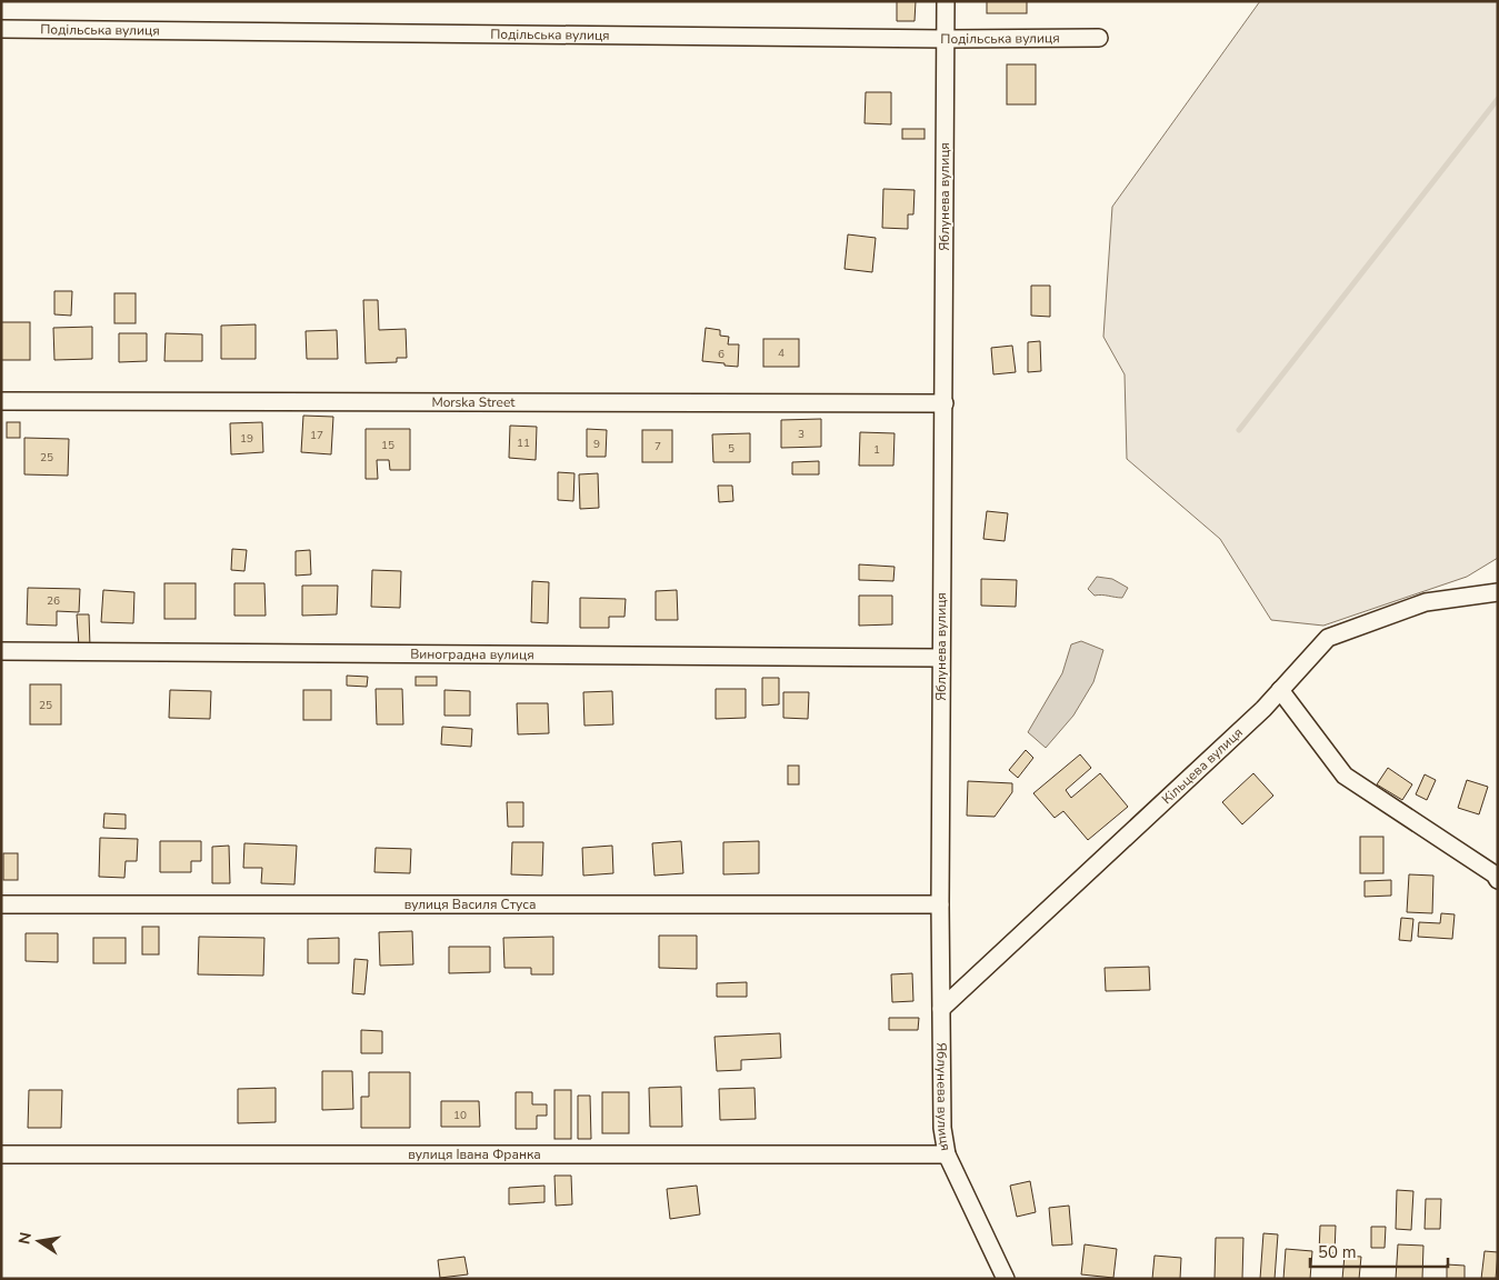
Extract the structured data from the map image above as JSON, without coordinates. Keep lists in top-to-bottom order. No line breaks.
{"streets":{"street":["Подільська вулиця","Яблунева вулиця","Morska Street","Виноградна вулиця","Кільцева вулиця","вулиця Василя Стуса","вулиця Івана Франка"]},"crossings":[["Подільська вулиця","Яблунева вулиця"],["Яблунева вулиця","Morska Street"],["Яблунева вулиця","Виноградна вулиця"],["Яблунева вулиця","Кільцева вулиця"],["Яблунева вулиця","вулиця Василя Стуса"],["Яблунева вулиця","вулиця Івана Франка"]],"house_numbers":["4","6","3","17","19","11","9","15","7","5","1","25","26","25","10"],"scale_bar":"50 m","north":"left"}
